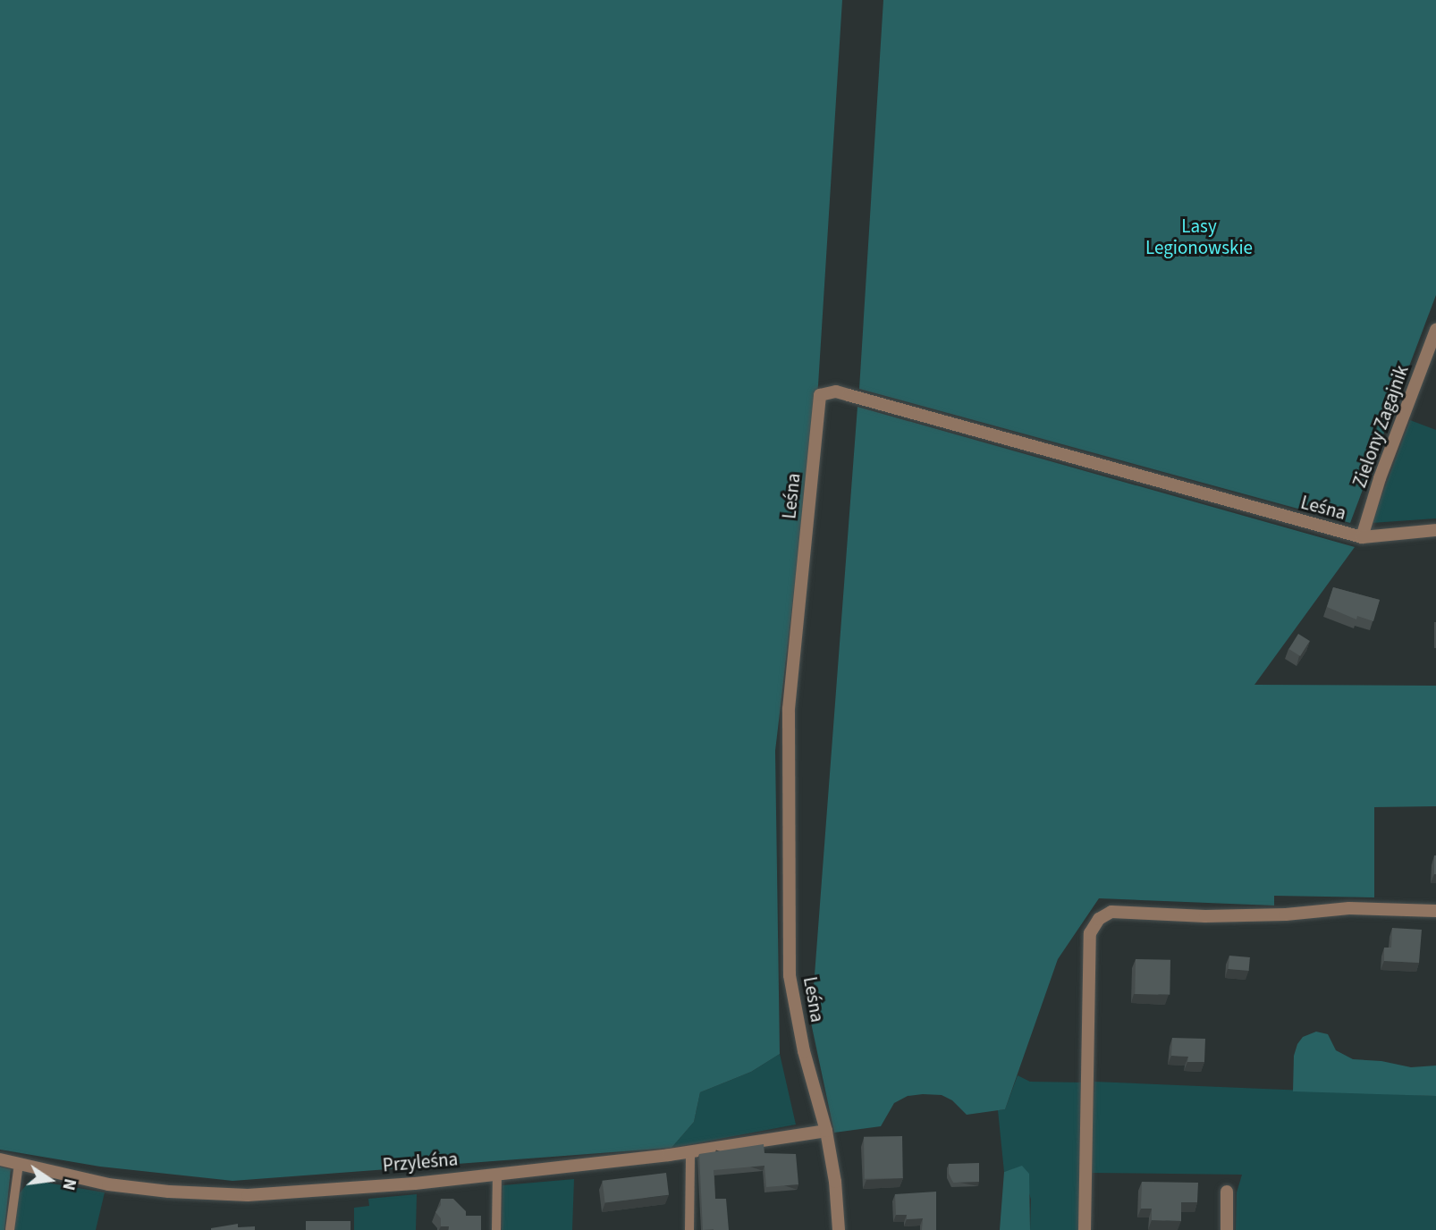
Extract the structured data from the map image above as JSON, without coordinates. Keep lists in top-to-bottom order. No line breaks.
{"streets":{"street":["Zielony Zagajnik","Leśna","Przyleśna"]},"crossings":[["Zielony Zagajnik","Leśna"],["Leśna","Przyleśna"]],"parks":["Lasy Legionowskie"],"north":"right"}
